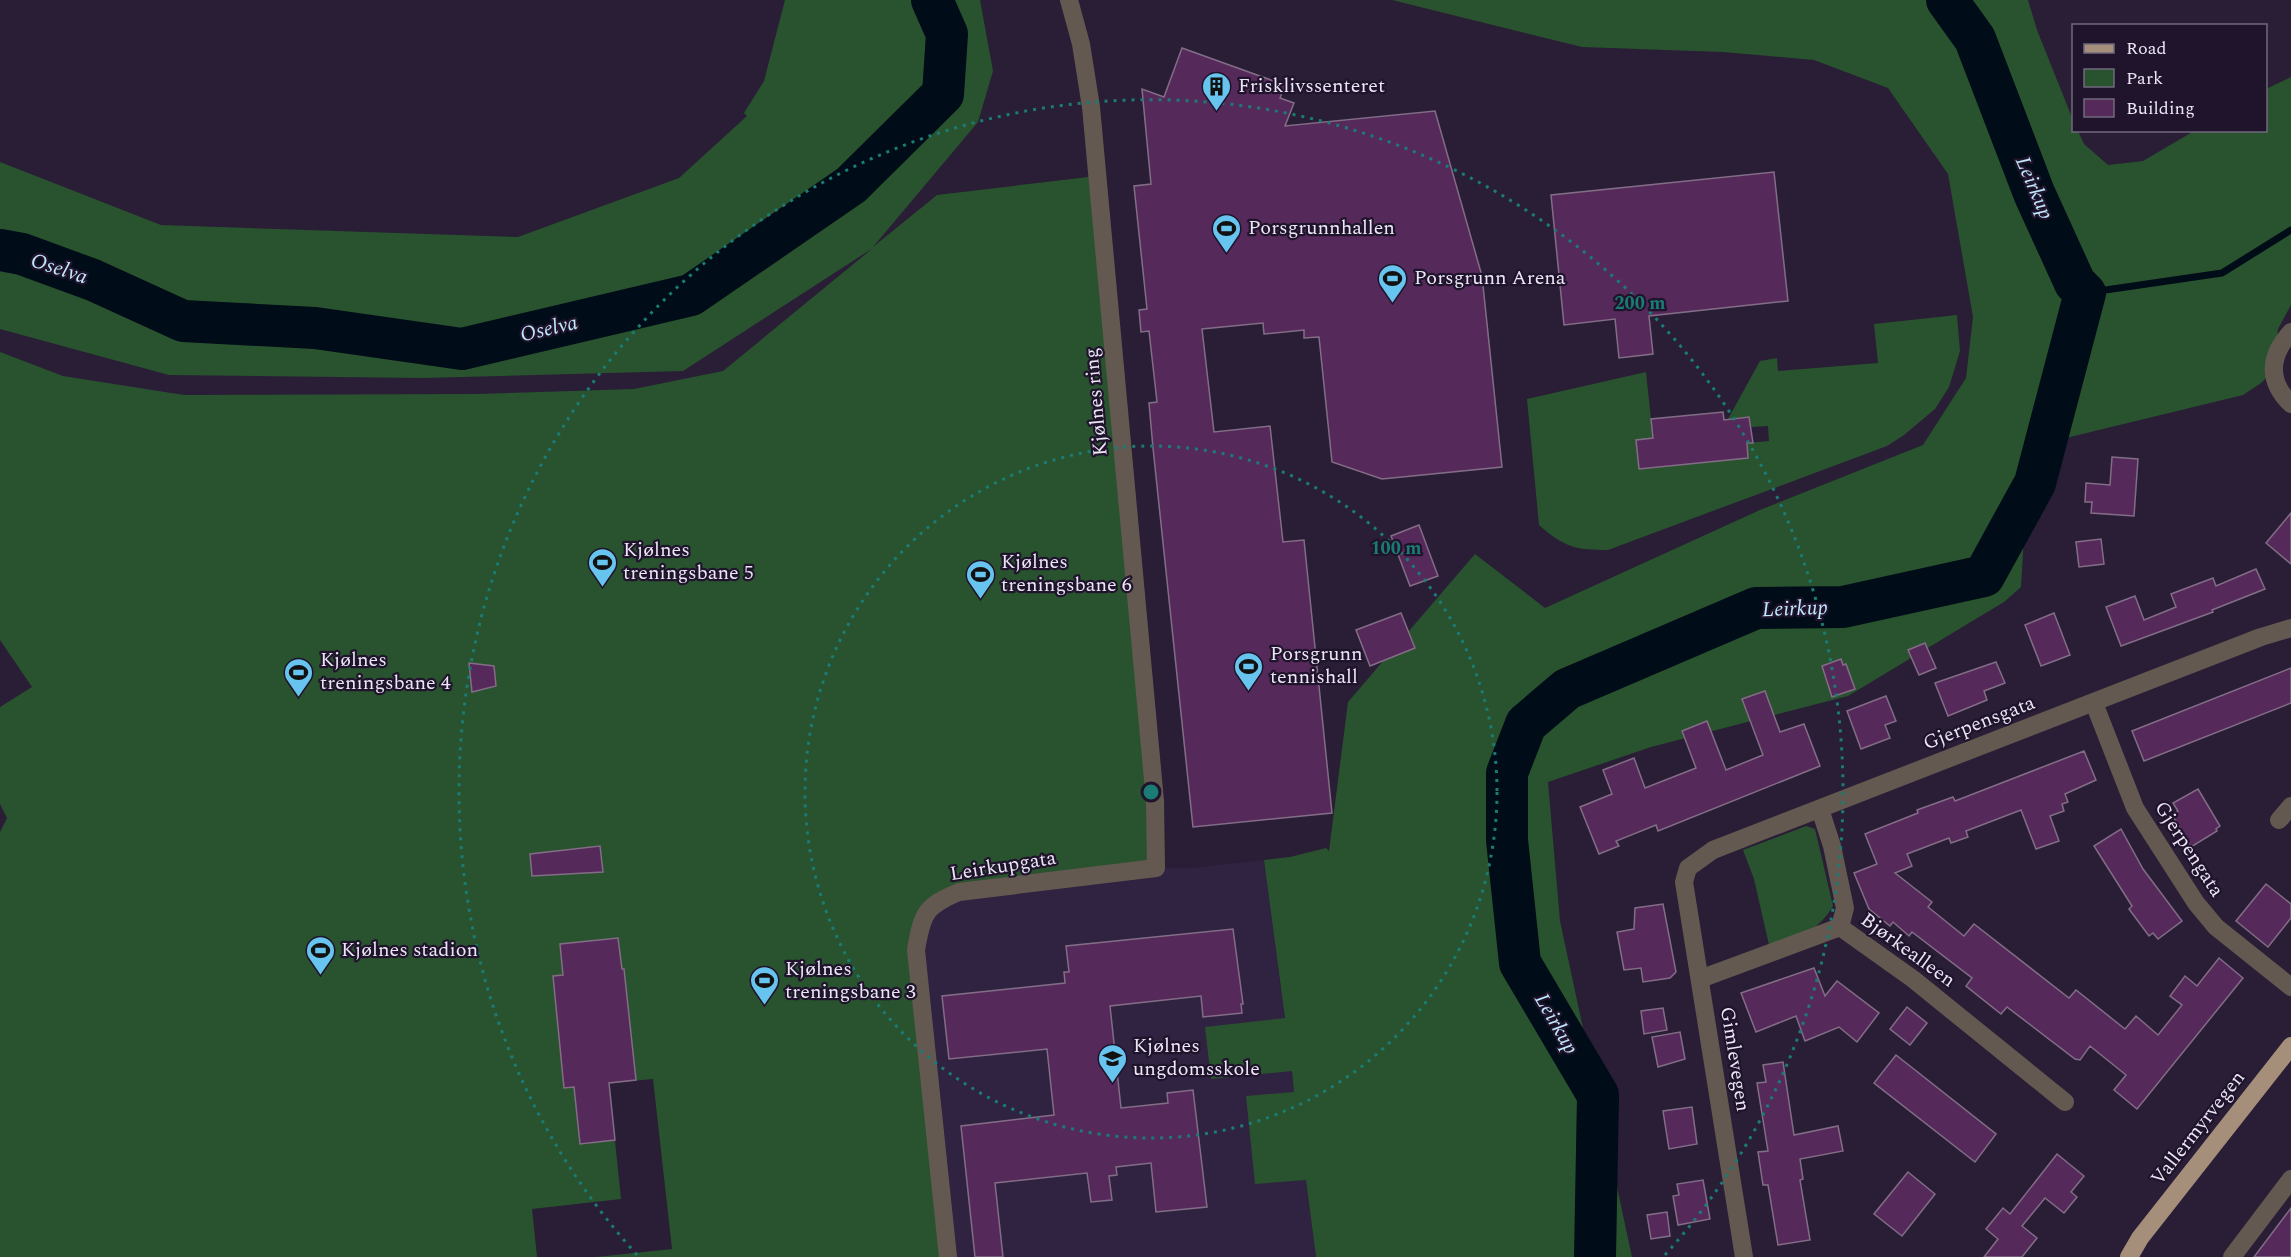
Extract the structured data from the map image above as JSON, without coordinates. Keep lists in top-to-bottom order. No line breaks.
{"streets":{"main road":["Vallermyrvegen"],"street":["Kjølnes ring","Gjerpensgata","Gjerpengata","Leirkupgata","Bjørkealleen","Gimlevegen"]},"crossings":[["Kjølnes ring","Leirkupgata"],["Gjerpensgata","Gjerpengata"],["Gjerpensgata","Gimlevegen"],["Bjørkealleen","Gimlevegen"]],"water":["Leirkup","Oselva"],"places":{"building":["Frisklivssenteret"],"sports":["Porsgrunnhallen","Porsgrunn Arena","Kjølnes treningsbane 5","Kjølnes treningsbane 6","Porsgrunn tennishall","Kjølnes treningsbane 4","Kjølnes stadion","Kjølnes treningsbane 3"],"school or university":["Kjølnes ungdomsskole"]},"legend":["Road","Park","Building"],"rings":["200 m","100 m"]}
